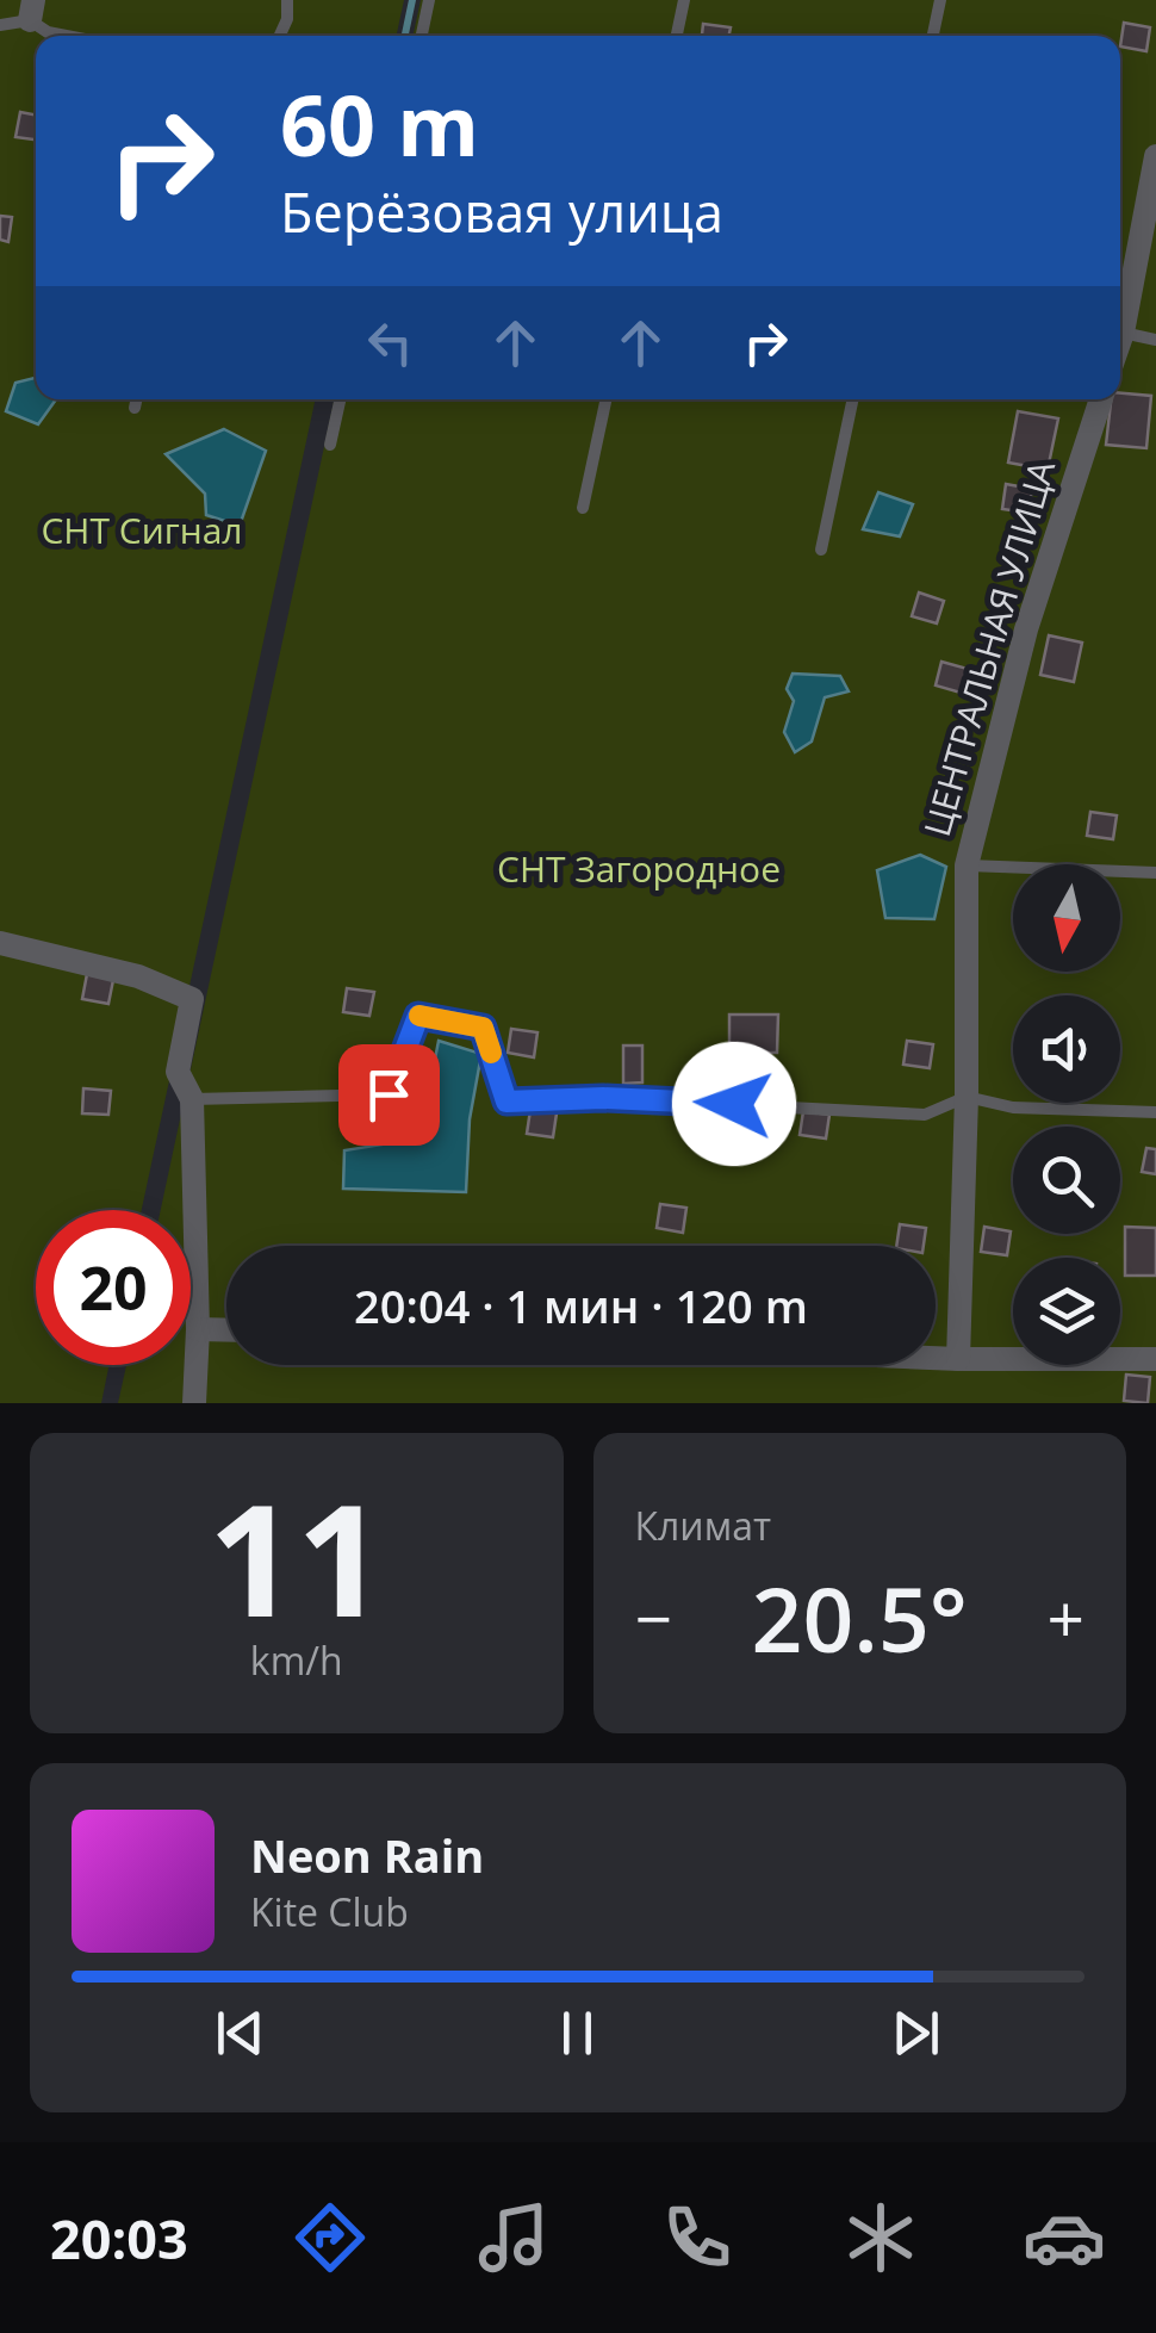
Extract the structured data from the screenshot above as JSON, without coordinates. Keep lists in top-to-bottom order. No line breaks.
{"streets":{"street":["ЦЕНТРАЛЬНАЯ УЛИЦА"]},"parks":["СНТ Сигнал","СНТ Загородное"],"north":"bottom","page":{"turn":["60 m","Берёзовая улица"],"limit":"20","trip":"20:04 · 1 мин · 120 m","tile":[["11","km/h"],"Климат"],"heat":["−","20.5°","+"],"song":["Neon Rain","Kite Club"],"tabs":"20:03"}}
